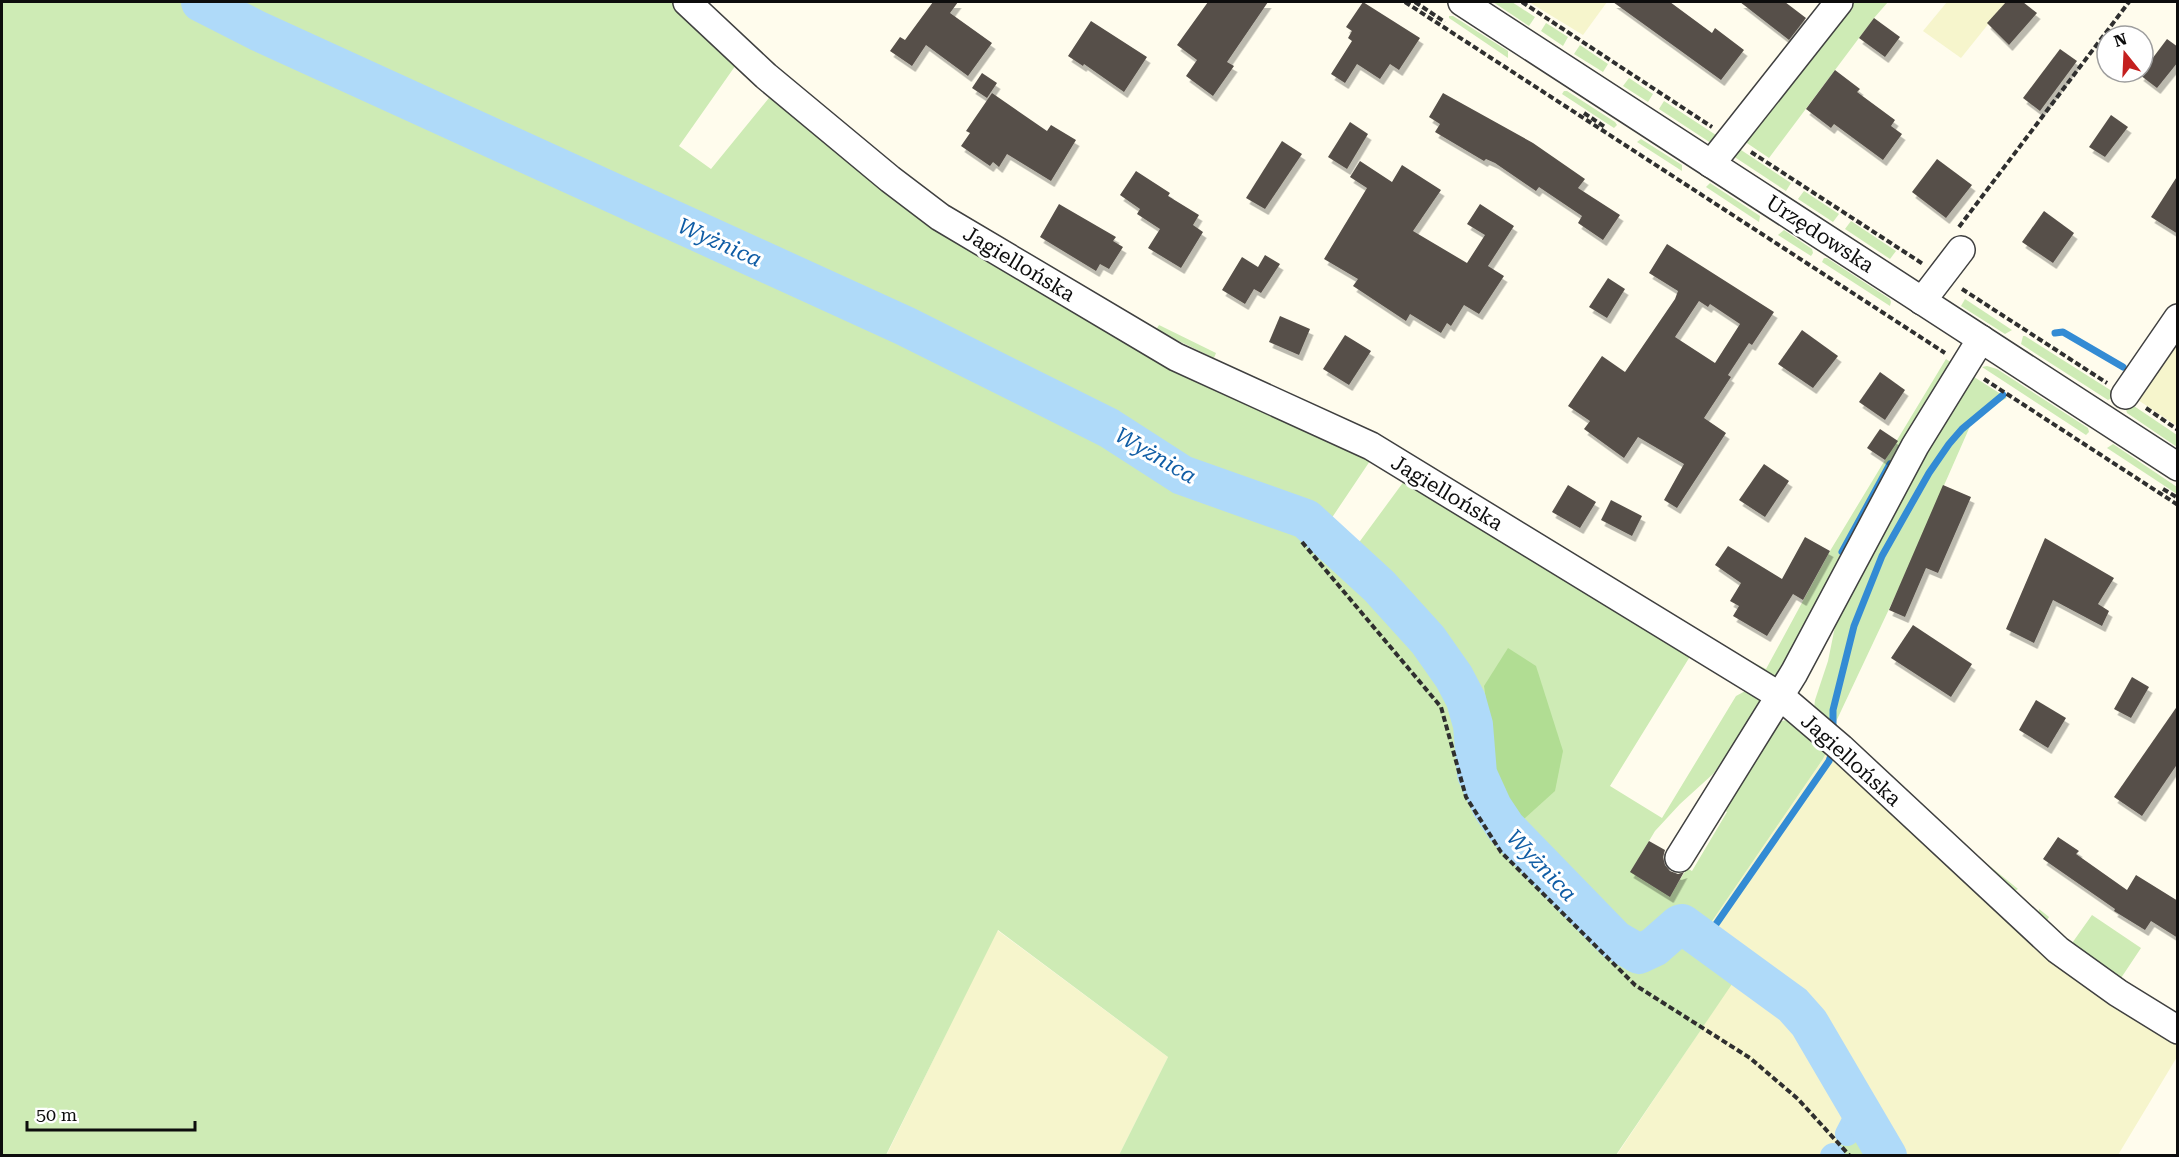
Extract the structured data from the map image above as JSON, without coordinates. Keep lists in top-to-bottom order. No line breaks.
{"streets":{"street":["Urzędowska","Jagiellońska"]},"water":["Wyżnica"],"scale_bar":"50 m","north":"top"}
